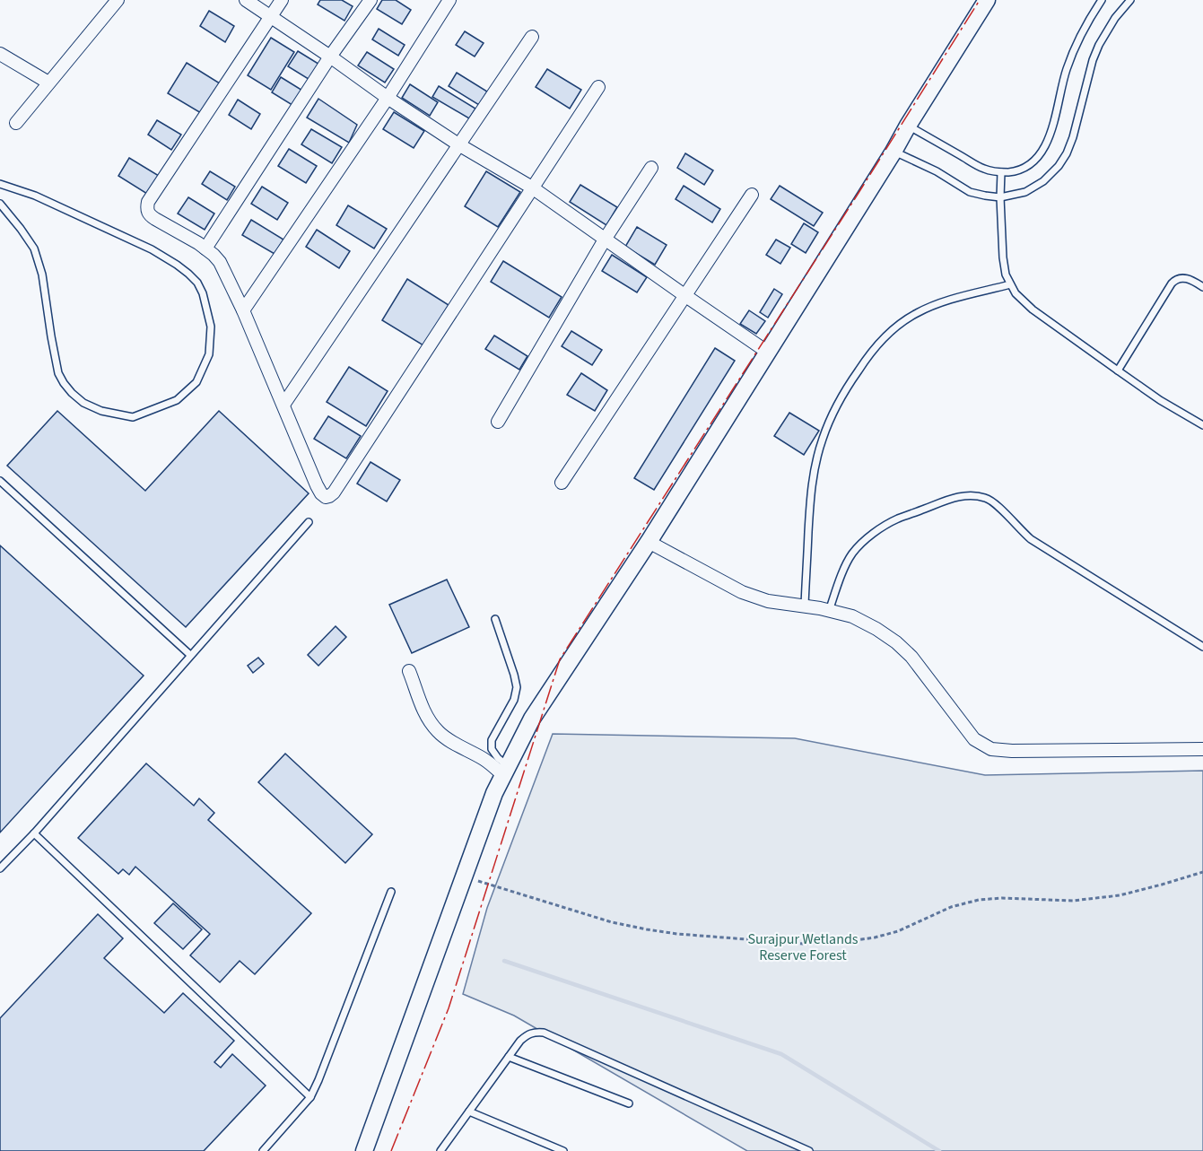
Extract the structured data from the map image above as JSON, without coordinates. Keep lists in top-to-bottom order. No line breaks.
{"parks":["Surajpur Wetlands Reserve Forest"]}
